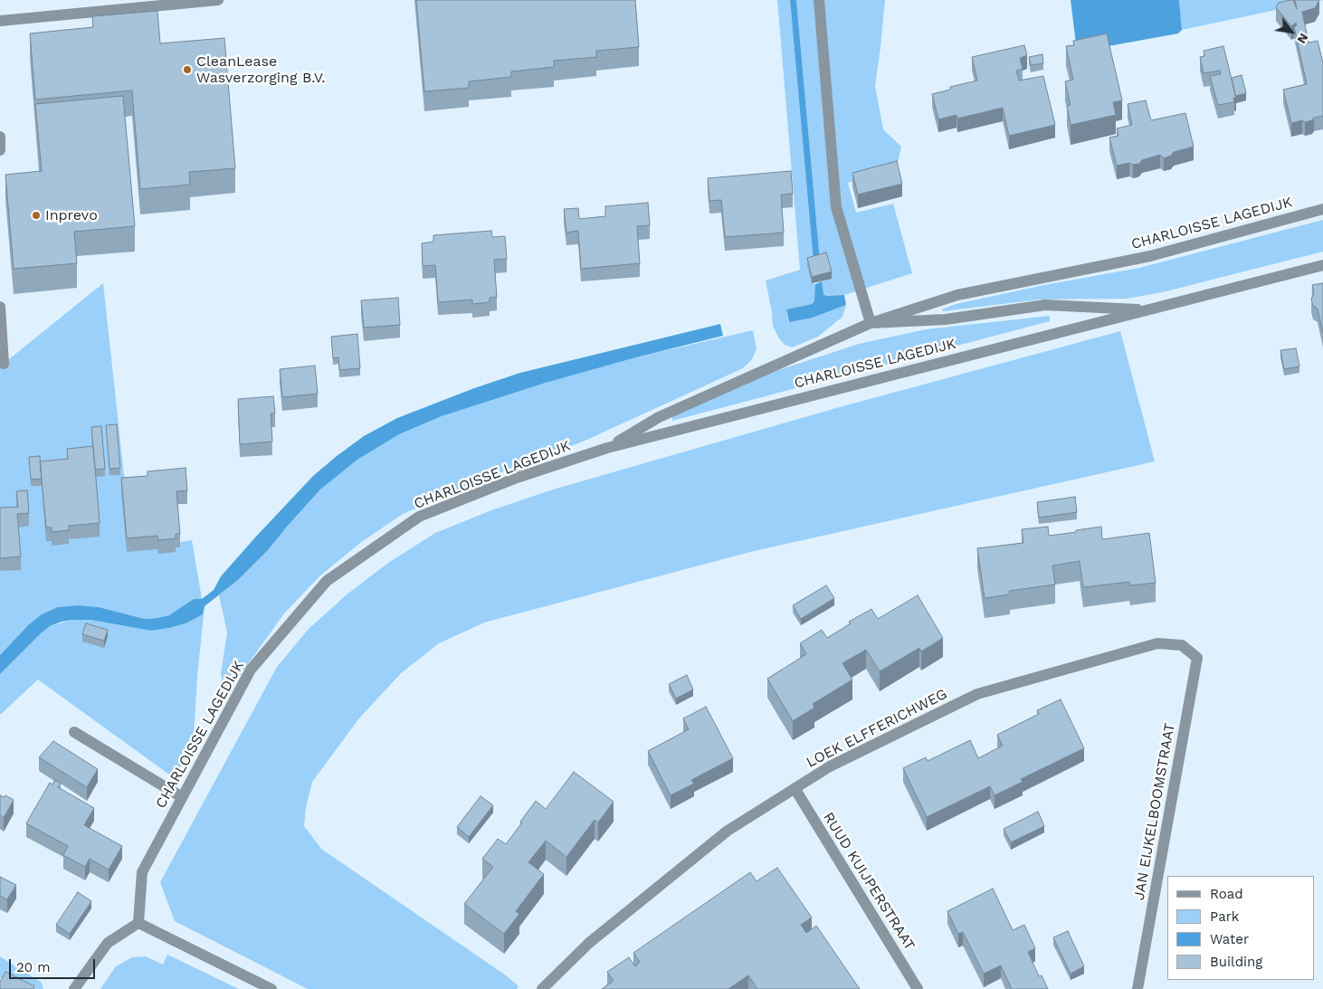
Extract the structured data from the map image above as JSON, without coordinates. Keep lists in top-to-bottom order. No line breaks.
{"streets":{"street":["CHARLOISSE LAGEDIJK","LOEK ELFFERICHWEG","JAN EIJKELBOOMSTRAAT","RUUD KUIJPERSTRAAT"]},"crossings":[["LOEK ELFFERICHWEG","JAN EIJKELBOOMSTRAAT"],["LOEK ELFFERICHWEG","RUUD KUIJPERSTRAAT"]],"places":["CleanLease Wasverzorging B.V.","Inprevo"],"legend":["Road","Park","Water","Building"],"scale_bar":"20 m","north":"bottom right"}
